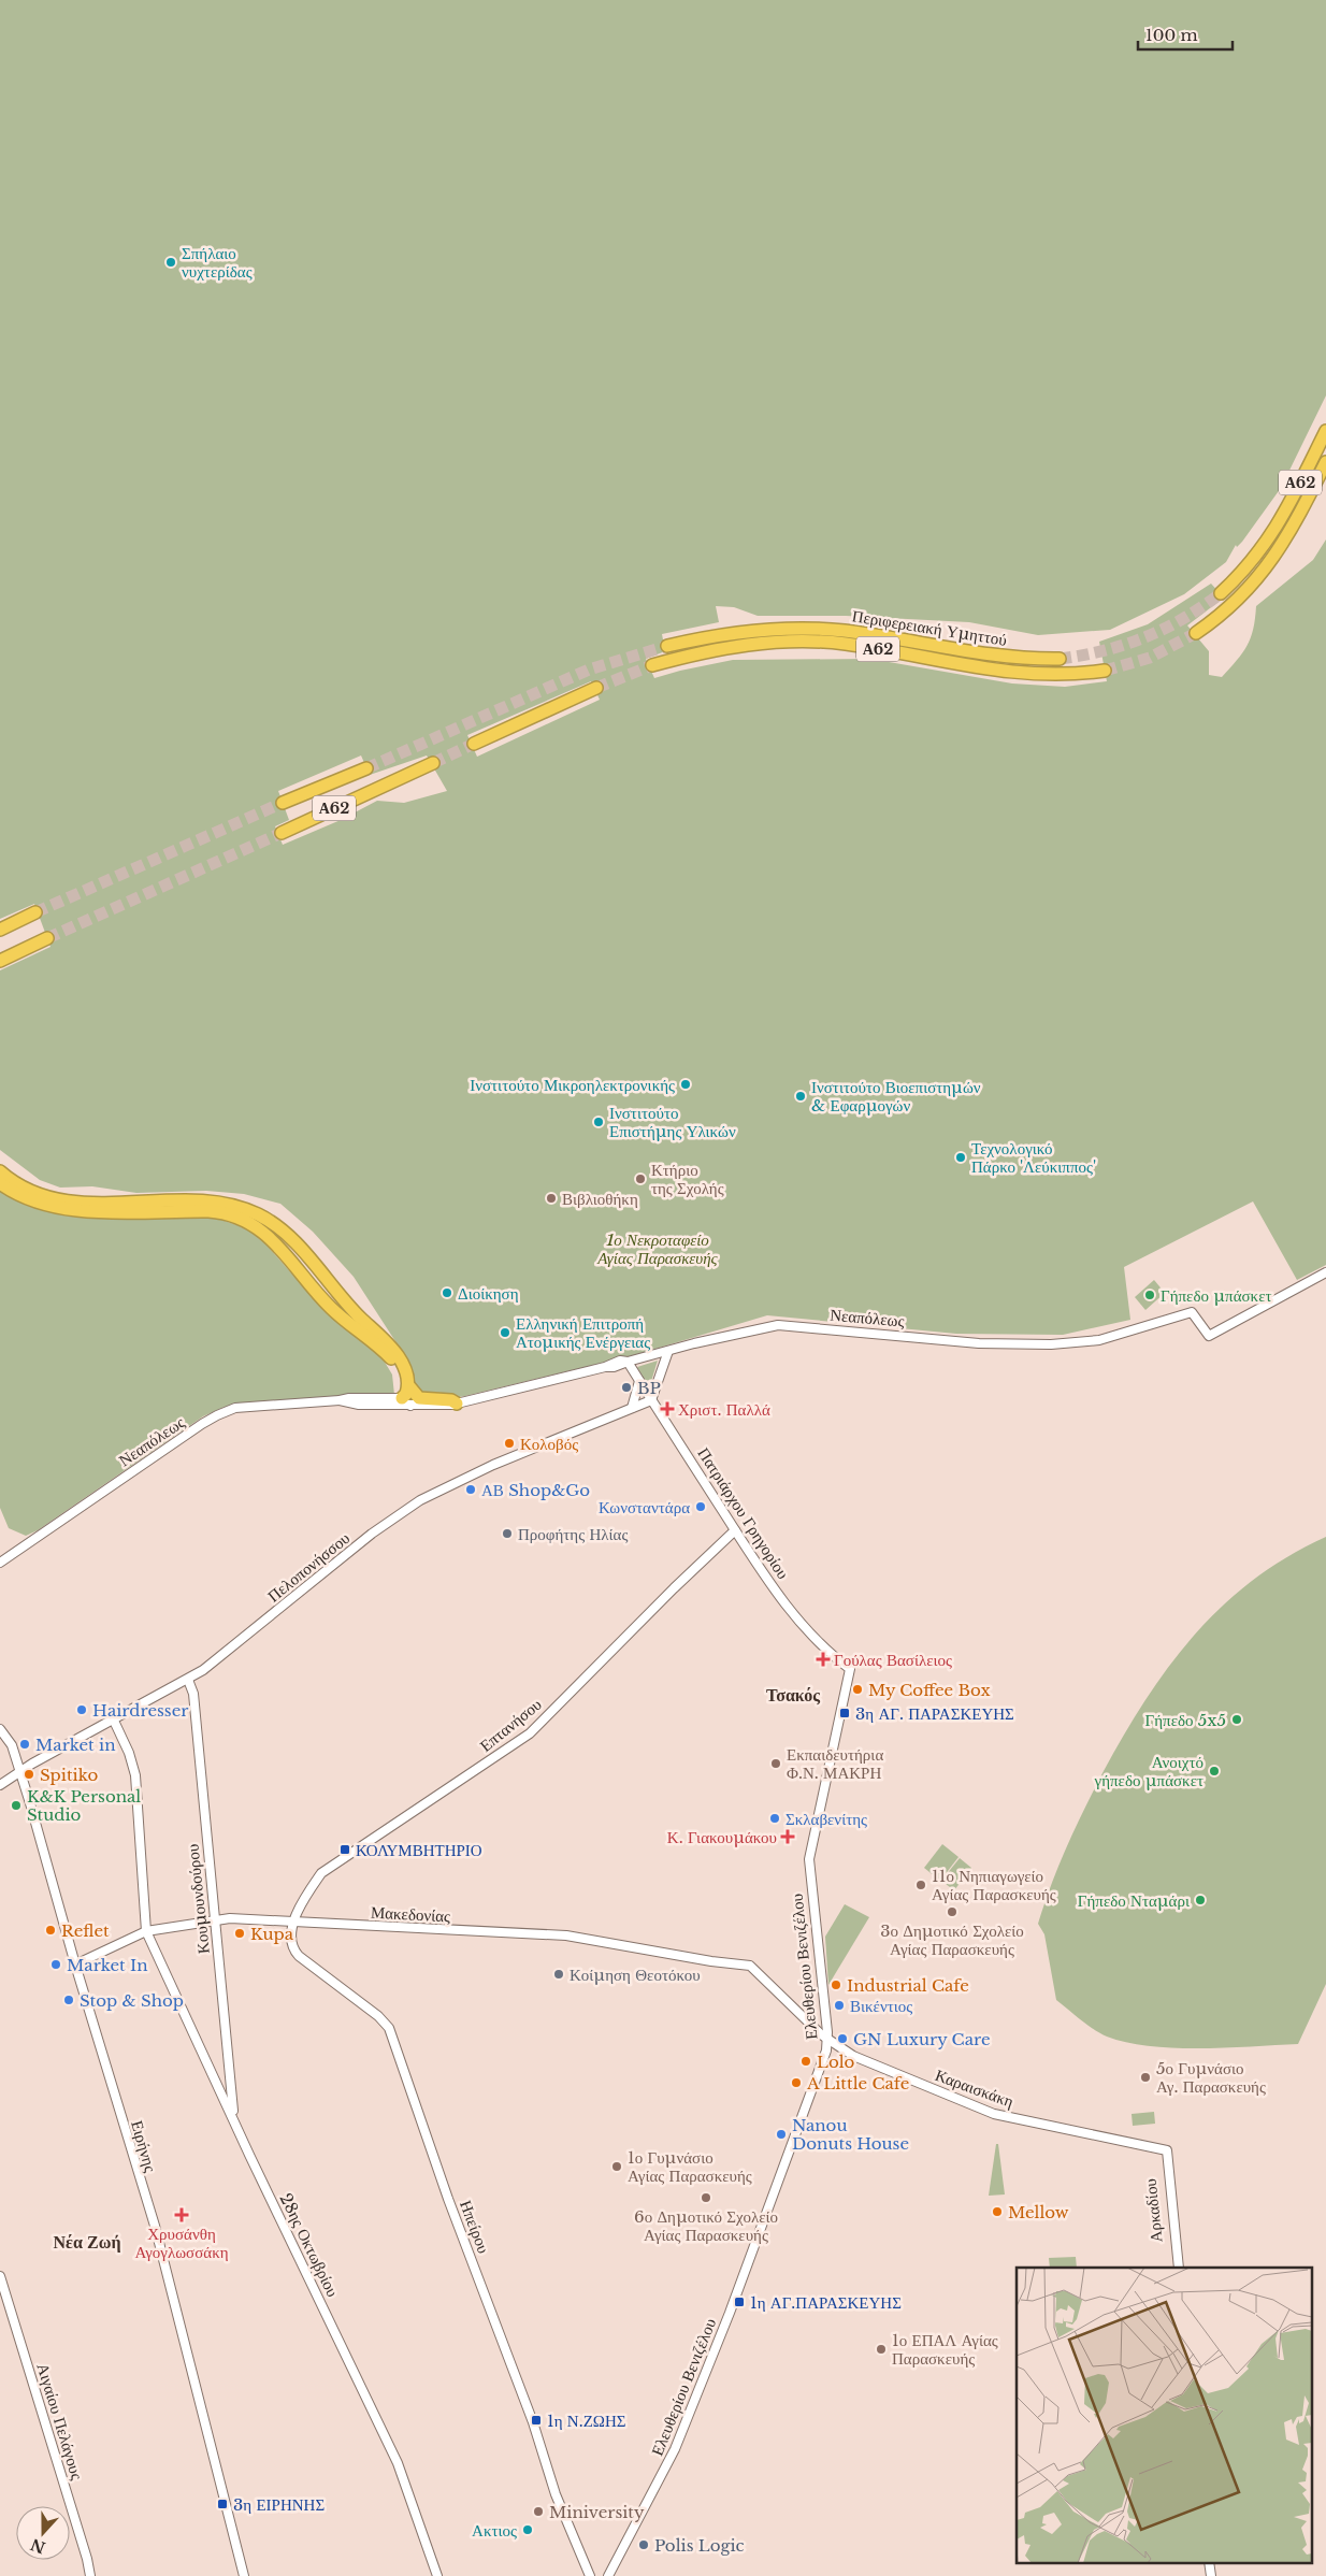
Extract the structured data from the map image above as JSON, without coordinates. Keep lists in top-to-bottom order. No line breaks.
{"streets":{"highway":["Α62","Περιφερειακή Υμηττού"],"street":["Νεαπόλεως","Πατριάρχου Γρηγορίου","Πελοπονήσσου","Επτανήσου","Κουμουνδούρου","Μακεδονίας","Ελευθερίου Βενιζέλου","Καραισκάκη","Ειρήνης","Αρκαδίου","Ηπείρου","28ης Οκτωβρίου","Αιγαίου Πελάγους"]},"crossings":[["Νεαπόλεως","Πατριάρχου Γρηγορίου"],["Πατριάρχου Γρηγορίου","Πελοπονήσσου"],["Πατριάρχου Γρηγορίου","Επτανήσου"],["Πατριάρχου Γρηγορίου","Ελευθερίου Βενιζέλου"],["Πελοπονήσσου","Κουμουνδούρου"],["Πελοπονήσσου","Ειρήνης"],["Επτανήσου","Μακεδονίας"],["Επτανήσου","Ηπείρου"],["Κουμουνδούρου","Μακεδονίας"],["Κουμουνδούρου","28ης Οκτωβρίου"],["Μακεδονίας","Καραισκάκη"],["Μακεδονίας","Ειρήνης"],["Μακεδονίας","Ηπείρου"],["Μακεδονίας","28ης Οκτωβρίου"],["Ελευθερίου Βενιζέλου","Καραισκάκη"],["Καραισκάκη","Αρκαδίου"]],"districts":["Τσακός","Νέα Ζωή"],"parks":["1ο Νεκροταφείο Αγίας Παρασκευής"],"places":{"other":["Σπήλαιο νυχτερίδας","Ινστιτούτο Μικροηλεκτρονικής","Ινστιτούτο Βιοεπιστημών & Εφαρμογών","Ινστιτούτο Επιστήμης Υλικών","Τεχνολογικό Πάρκο 'Λεύκιππος'","Κτήριο της Σχολής","Βιβλιοθήκη","Διοίκηση","Γήπεδο μπάσκετ","Ελληνική Επιτροπή Ατομικής Ενέργειας","BP","Κολοβός","ΑΒ Shop&Go","Κωνσταντάρα","Προφήτης Ηλίας","My Coffee Box","Hairdresser","Γήπεδο 5x5","Market in","Εκπαιδευτήρια Φ.Ν. ΜΑΚΡΗ","Ανοιχτό γήπεδο μπάσκετ","Spitiko","K&K Personal Studio","Σκλαβενίτης","11ο Νηπιαγωγείο Αγίας Παρασκευής","Γήπεδο Νταμάρι","3ο Δημοτικό Σχολείο Αγίας Παρασκευής","Reflet","Kupa","Market In","Κοίμηση Θεοτόκου","Industrial Cafe","Stop & Shop","Βικέντιος","GN Luxury Care","Lolo","5ο Γυμνάσιο Αγ. Παρασκευής","A Little Cafe","Nanou Donuts House","1ο Γυμνάσιο Αγίας Παρασκευής","6ο Δημοτικό Σχολείο Αγίας Παρασκευής","Mellow","1ο ΕΠΑΛ Αγίας Παρασκευής","Miniversity","Ακτιος","Polis Logic"],"health":["Χριστ. Παλλά","Γούλας Βασίλειος","Κ. Γιακουμάκου","Χρυσάνθη Αγογλωσσάκη"],"transit":["3η ΑΓ. ΠΑΡΑΣΚΕΥΗΣ","ΚΟΛΥΜΒΗΤΗΡΙΟ","1η ΑΓ.ΠΑΡΑΣΚΕΥΗΣ","1η Ν.ΖΩΗΣ","3η ΕΙΡΗΝΗΣ"]},"scale_bar":"100 m","north":"bottom"}
